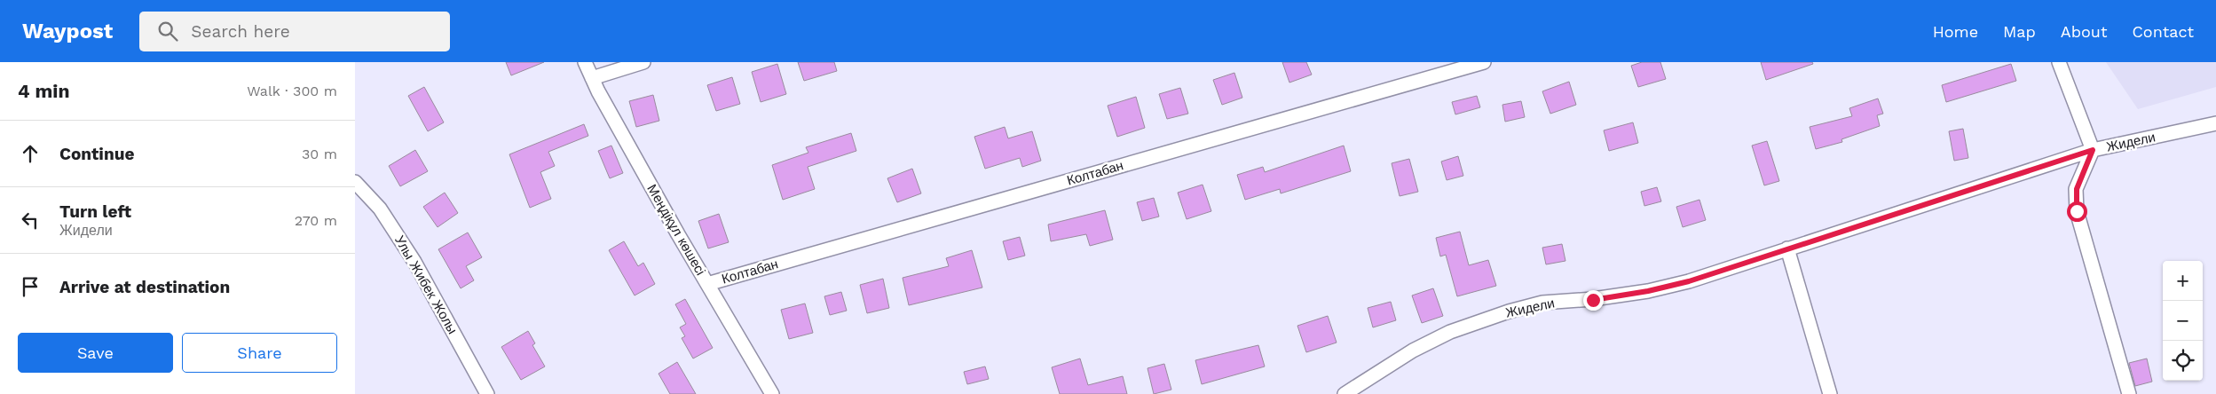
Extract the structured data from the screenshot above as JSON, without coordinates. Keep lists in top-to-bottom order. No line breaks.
{"streets":{"street":["Жидели","Колтабан","Меңдіқұл көшесі","Улы Жибек Жолы"]},"crossings":[["Колтабан","Меңдіқұл көшесі"]],"page":{"header":"Waypost","search":"Search here","nav":["Home","Map","About","Contact"],"heading":["4 min","Walk · 300 m"],"list":[["Continue","30 m"],["Turn left","Жидели","270 m"],"Arrive at destination"],"map_buttons":["+","−"],"buttons":["Save","Share"]}}
